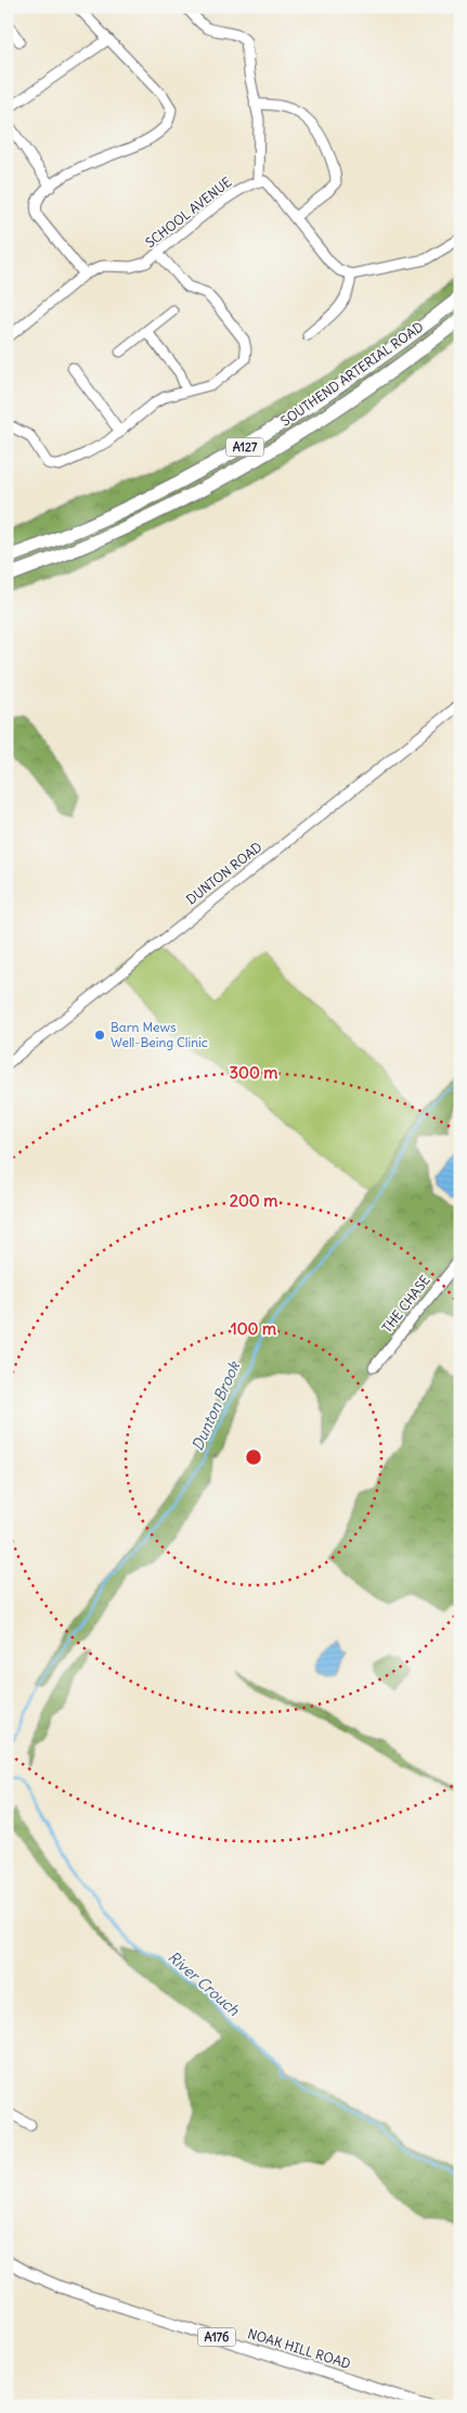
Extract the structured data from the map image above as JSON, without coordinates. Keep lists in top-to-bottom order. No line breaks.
{"streets":{"highway":["SOUTHEND ARTERIAL ROAD","A127"],"main road":["A176","NOAK HILL ROAD"],"street":["SCHOOL AVENUE","DUNTON ROAD","THE CHASE"]},"water":["Dunton Brook","River Crouch"],"places":["Barn Mews Well-Being Clinic"],"rings":["300 m","200 m","100 m"]}
